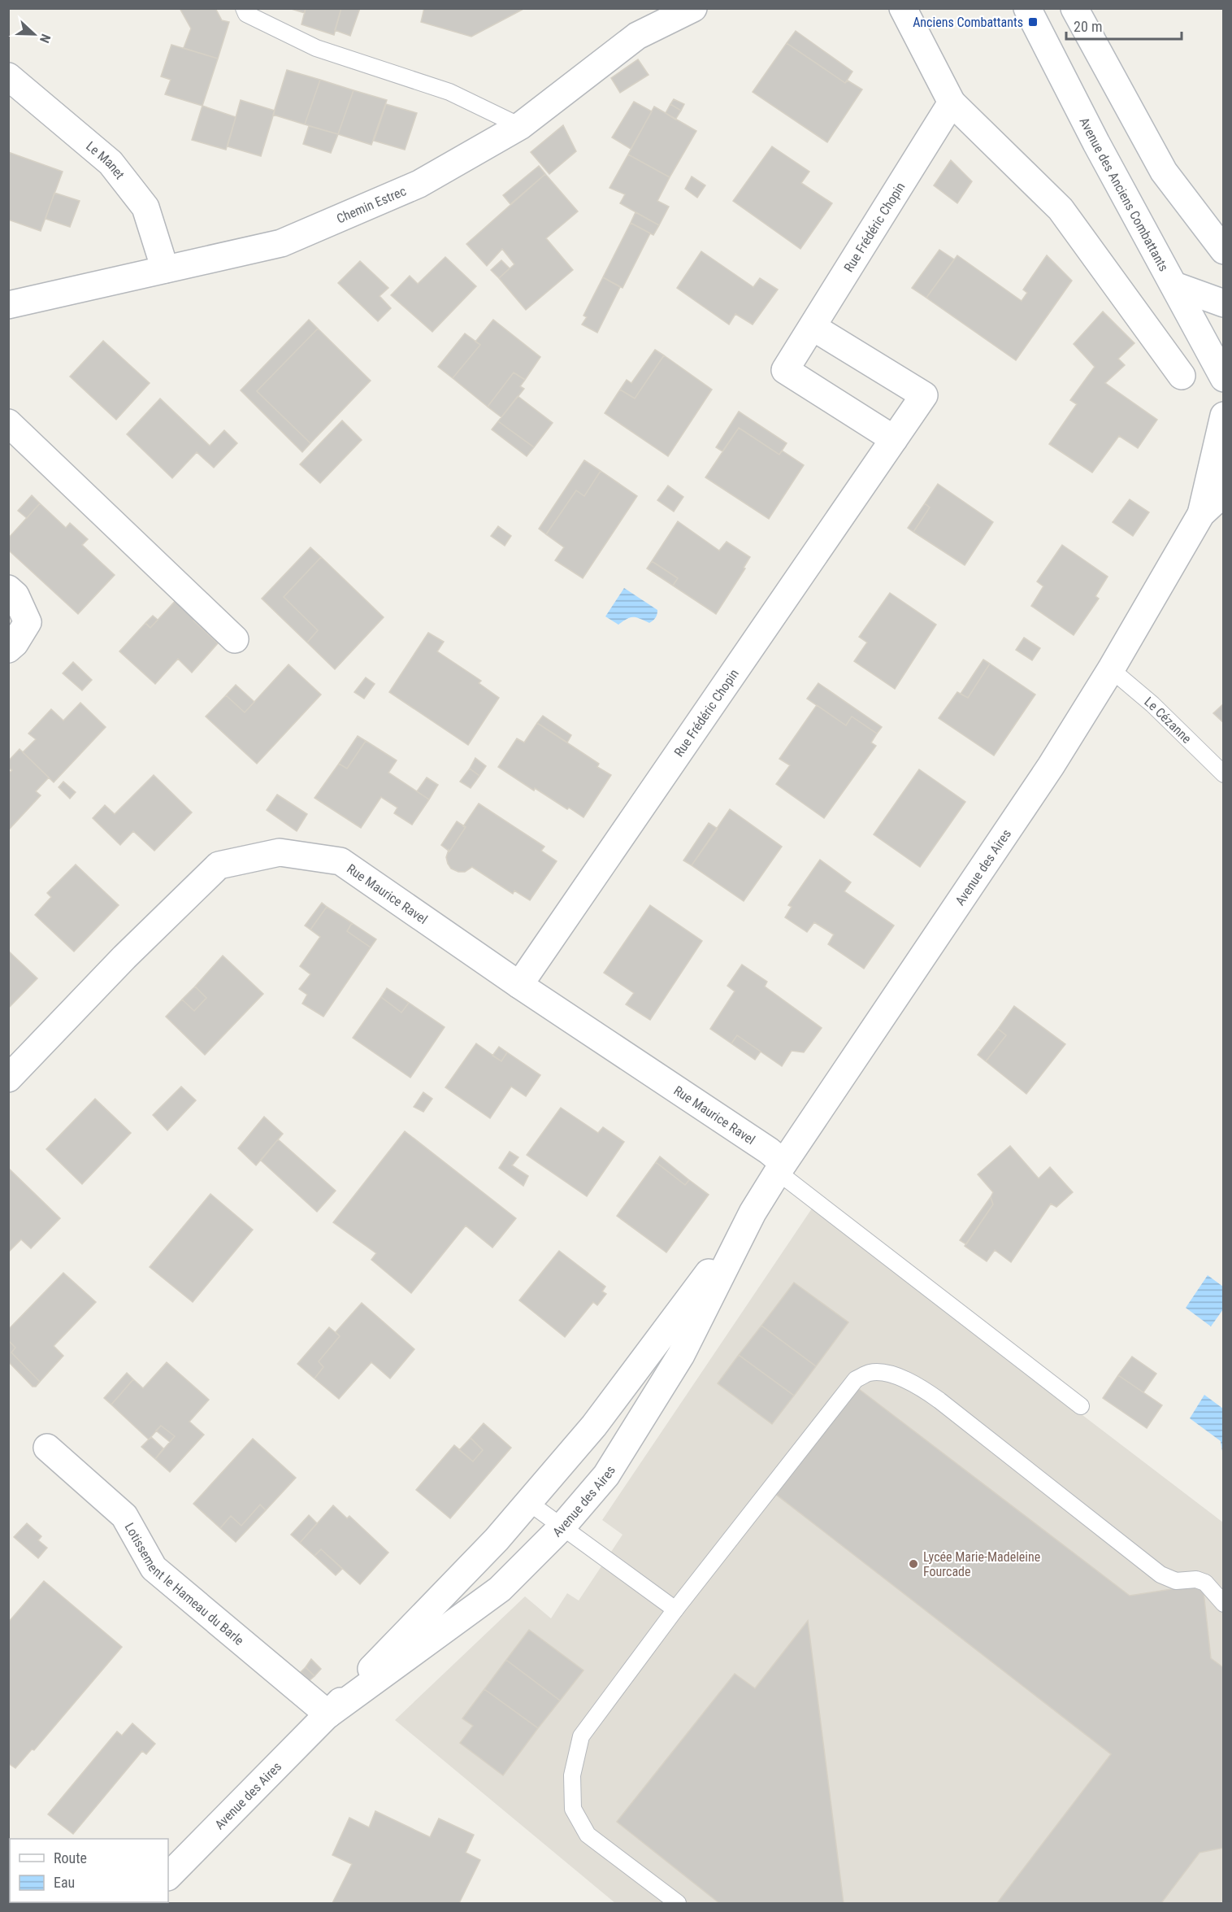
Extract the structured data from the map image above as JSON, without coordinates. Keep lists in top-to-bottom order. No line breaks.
{"streets":{"street":["Le Manet","Avenue des Anciens Combattants","Chemin Estrec","Rue Frédéric Chopin","Avenue des Aires","Rue Maurice Ravel","Lotissement le Hameau du Barle"],"lane":["Le Cézanne"]},"crossings":[["Le Manet","Chemin Estrec"],["Rue Frédéric Chopin","Rue Maurice Ravel"],["Le Cézanne","Avenue des Aires"],["Avenue des Aires","Rue Maurice Ravel"],["Avenue des Aires","Lotissement le Hameau du Barle"]],"places":{"transit":["Anciens Combattants"],"other":["Lycée Marie-Madeleine Fourcade"]},"legend":["Route","Eau"],"scale_bar":"20 m","north":"right"}
